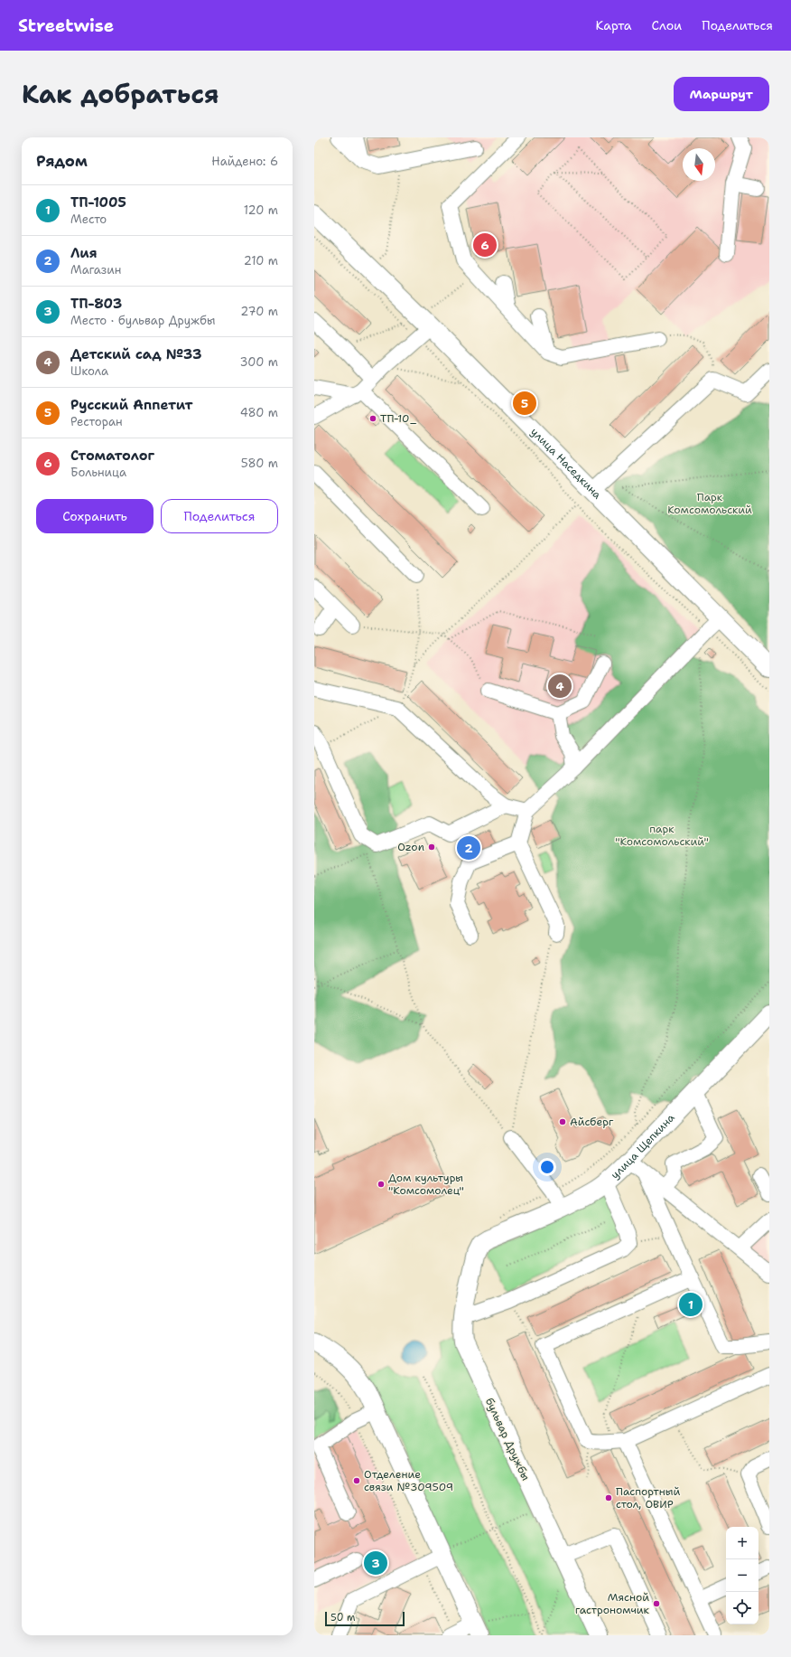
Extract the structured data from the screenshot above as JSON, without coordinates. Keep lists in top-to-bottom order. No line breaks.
{"streets":{"main road":["улица Наседкина","улица Щепкина","бульвар Дружбы"]},"crossings":[["улица Щепкина","бульвар Дружбы"]],"parks":["Парк Комсомольский","парк \"Комсомольский\""],"places":["ТП-10_","Ozon","Айсберг","Дом культуры \"Комсомолец\"","Отделение связи №309509","Паспортный стол, ОВИР","Мясной гастрономчик"],"scale_bar":"50 m","north":"bottom","page":{"header":"Streetwise","nav":["Карта","Слои","Поделиться"],"title":"Как добраться","buttons":["Маршрут",["Сохранить","Поделиться"]],"heading":["Рядом","Найдено: 6"],"list":[{"mark":"1","name":"ТП-1005","note":"Место","value":"120 m"},{"mark":"2","name":"Лия","note":"Магазин","value":"210 m"},{"mark":"3","name":"ТП-803","note":"Место · бульвар Дружбы","value":"270 m"},{"mark":"4","name":"Детский сад №33","note":"Школа","value":"300 m"},{"mark":"5","name":"Русский Аппетит","note":"Ресторан","value":"480 m"},{"mark":"6","name":"Стоматолог","note":"Больница","value":"580 m"}],"pins":["6","5","4","2","1","3"],"map_buttons":["+","−"],"scale":"50 m"}}
